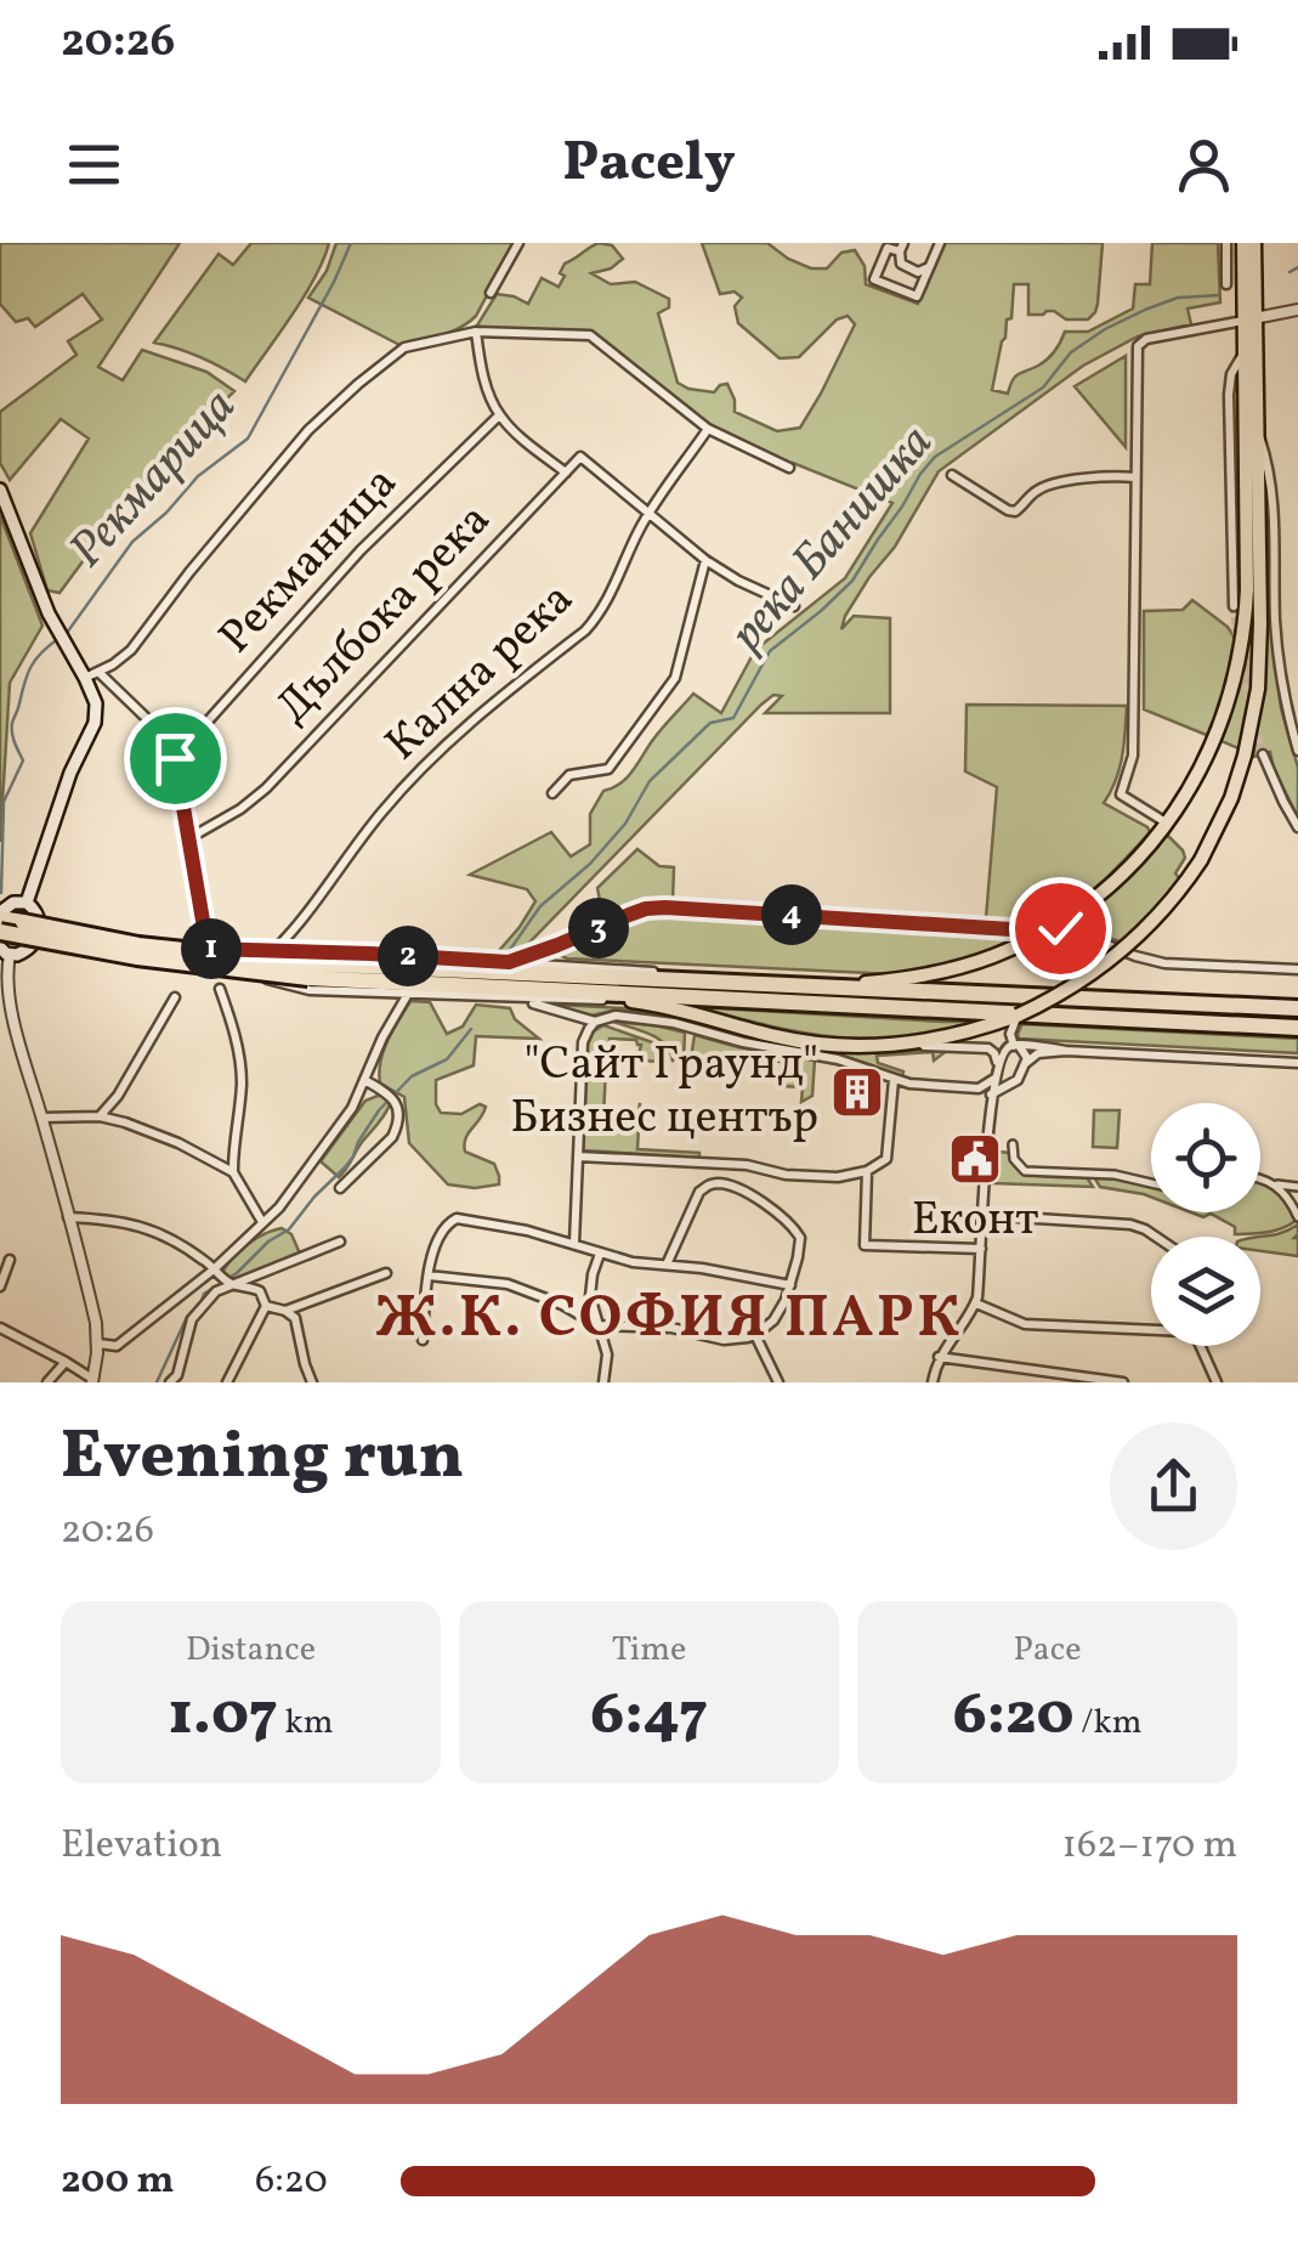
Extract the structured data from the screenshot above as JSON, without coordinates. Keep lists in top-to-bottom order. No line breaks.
{"streets":{"street":["Рекманица","Дълбока река","Кална река"]},"districts":["Ж.К. СОФИЯ ПАРК"],"water":["Рекмарица","река Банишка"],"places":{"building":["\"Сайт Граунд\" Бизнес център"],"public building":["Еконт"]},"page":{"status":"20:26","header":"Pacely","pins":["4","3","1","2"],"heading":["Evening run","20:26"],"stats":[["Distance","1.07 km"],["Time","6:47"],["Pace","6:20 /km"]],"chart":["Elevation","162–170 m"],"list":[{"name":"200 m","note":"6:20"}]}}
